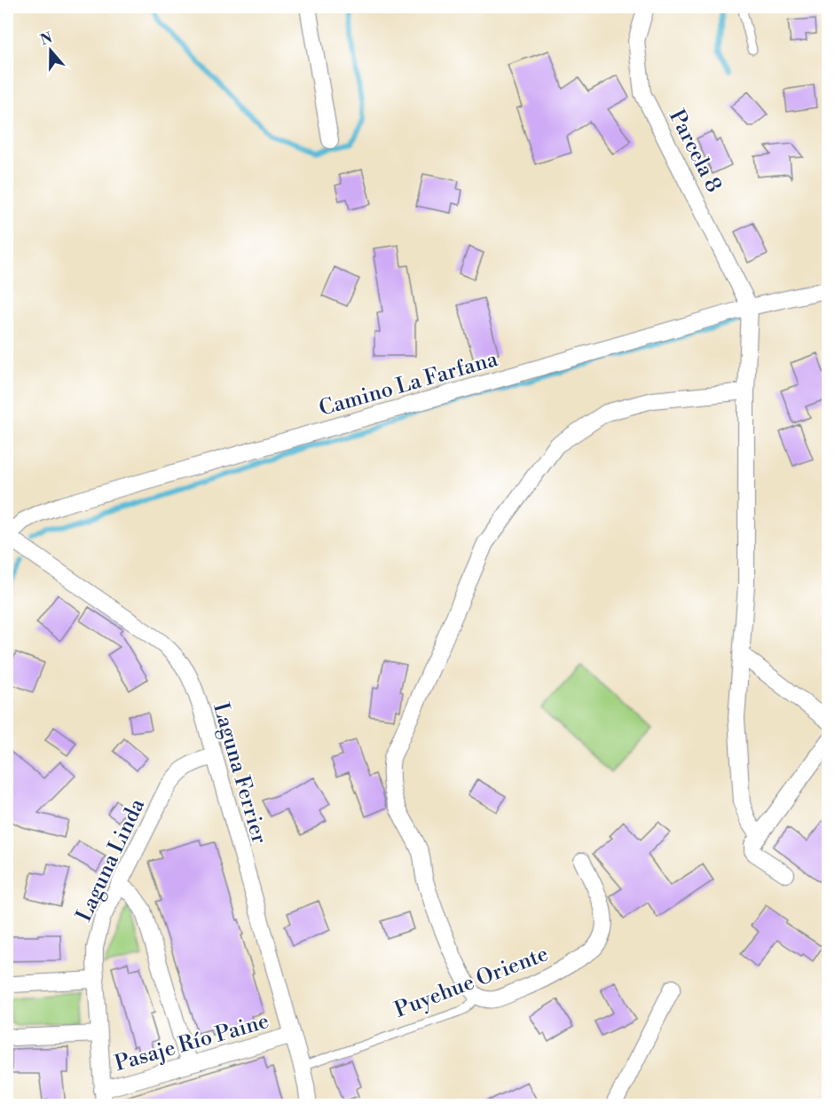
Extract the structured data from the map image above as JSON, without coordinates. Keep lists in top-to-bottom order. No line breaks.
{"streets":{"street":["Parcela 8","Camino La Farfana","Laguna Ferrier","Laguna Linda","Puyehue Oriente","Pasaje Río Paine"]},"crossings":[["Parcela 8","Camino La Farfana"],["Camino La Farfana","Laguna Ferrier"],["Laguna Ferrier","Laguna Linda"],["Laguna Ferrier","Puyehue Oriente"],["Laguna Ferrier","Pasaje Río Paine"],["Laguna Linda","Pasaje Río Paine"]],"north":"top"}
